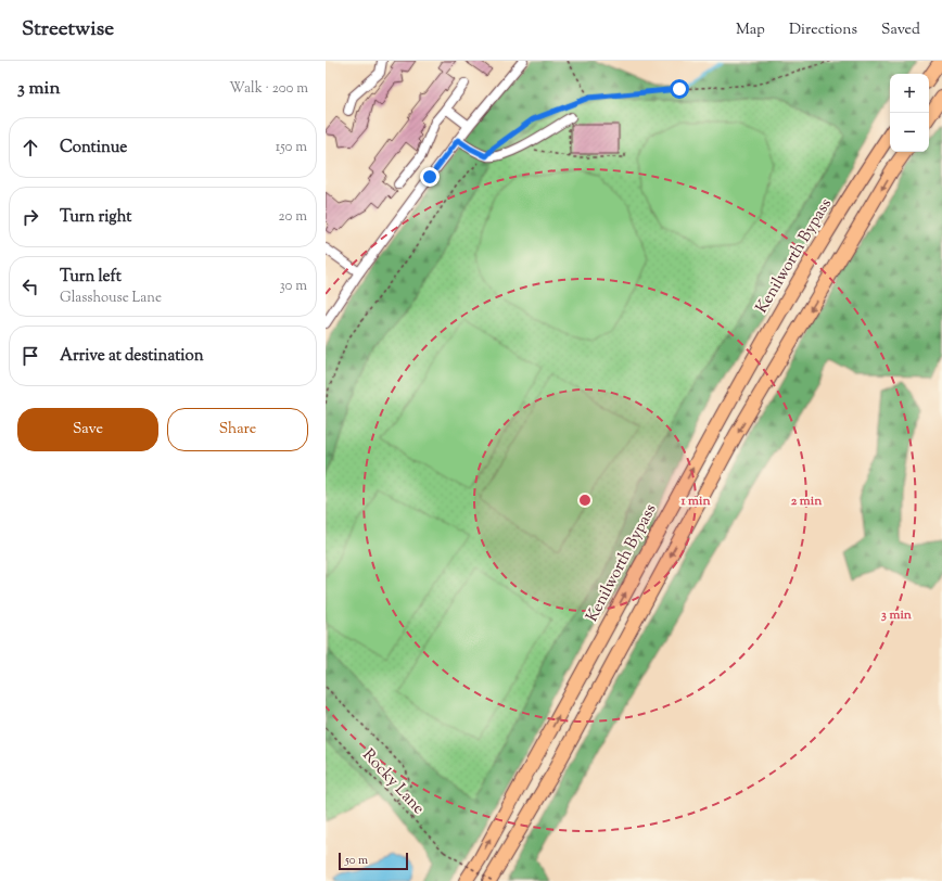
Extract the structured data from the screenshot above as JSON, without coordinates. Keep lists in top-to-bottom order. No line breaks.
{"streets":{"highway":["Kenilworth Bypass"],"path":["Rocky Lane"]},"scale_bar":"50 m","page":{"header":"Streetwise","nav":["Map","Directions","Saved"],"heading":["3 min","Walk · 200 m"],"map_buttons":["+","−"],"list":[["Continue","150 m"],["Turn right","20 m"],["Turn left","Glasshouse Lane","30 m"],"Arrive at destination"],"buttons":["Save","Share"],"scale":"50 m"},"rings":["1 min","2 min","3 min"]}
